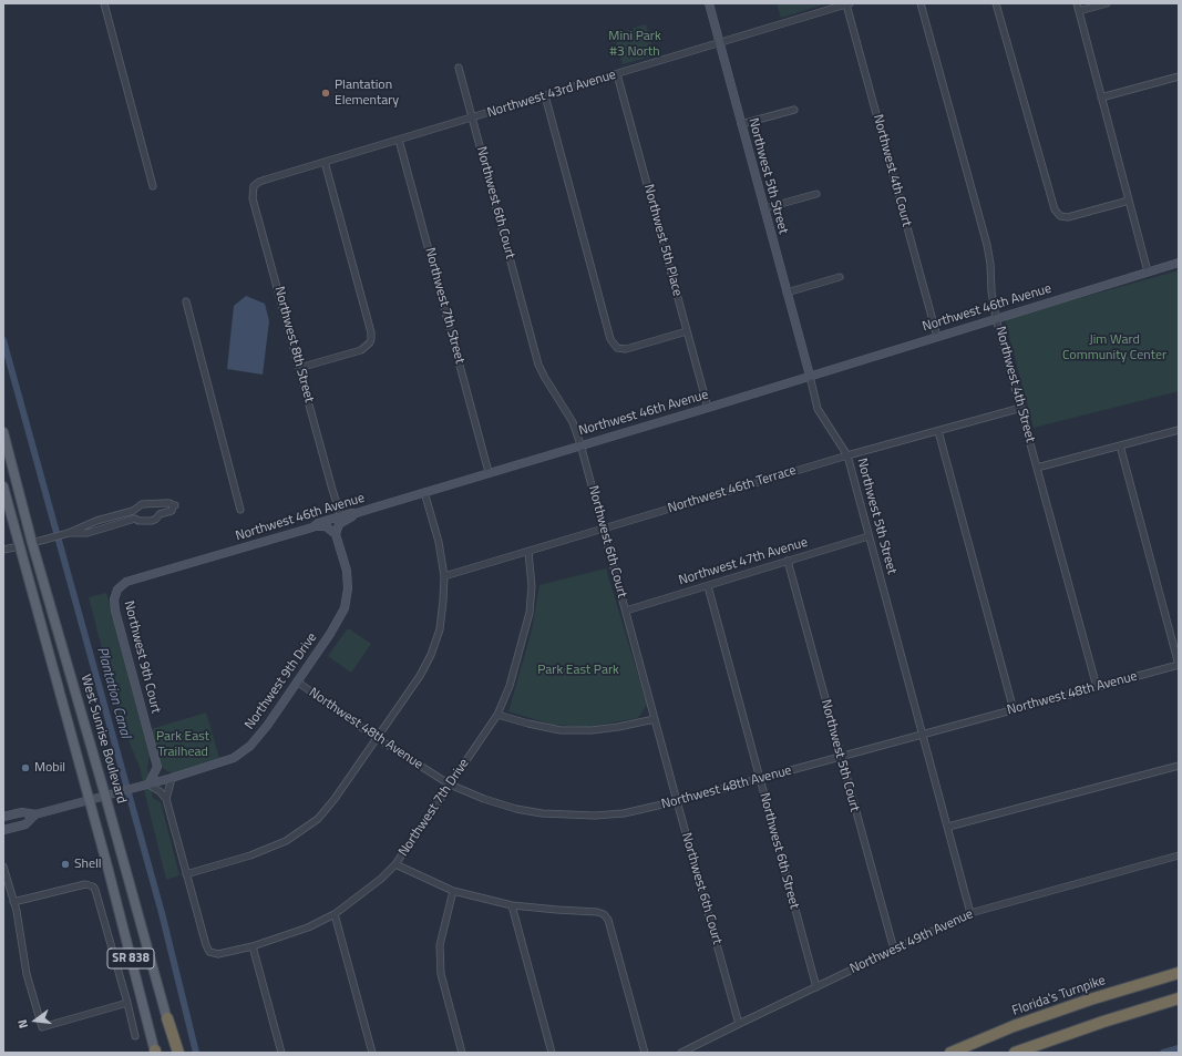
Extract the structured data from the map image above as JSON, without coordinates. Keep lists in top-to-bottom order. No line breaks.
{"streets":{"highway":["Florida's Turnpike"],"main road":["West Sunrise Boulevard","SR 838"],"street":["Northwest 43rd Avenue","Northwest 4th Court","Northwest 5th Street","Northwest 6th Court","Northwest 5th Place","Northwest 7th Street","Northwest 46th Avenue","Northwest 8th Street","Northwest 4th Street","Northwest 46th Terrace","Northwest 47th Avenue","Northwest 9th Court","Northwest 9th Drive","Northwest 48th Avenue","Northwest 5th Court","Northwest 7th Drive","Northwest 6th Street","Northwest 49th Avenue"]},"crossings":[["Northwest 43rd Avenue","Northwest 4th Court"],["Northwest 43rd Avenue","Northwest 5th Street"],["Northwest 43rd Avenue","Northwest 6th Court"],["Northwest 43rd Avenue","Northwest 5th Place"],["Northwest 43rd Avenue","Northwest 7th Street"],["Northwest 43rd Avenue","Northwest 8th Street"],["Northwest 4th Court","Northwest 46th Avenue"],["Northwest 5th Street","Northwest 46th Avenue"],["Northwest 5th Street","Northwest 46th Terrace"],["Northwest 5th Street","Northwest 47th Avenue"],["Northwest 5th Street","Northwest 48th Avenue"],["Northwest 5th Street","Northwest 49th Avenue"],["Northwest 6th Court","Northwest 46th Avenue"],["Northwest 6th Court","Northwest 46th Terrace"],["Northwest 6th Court","Northwest 47th Avenue"],["Northwest 6th Court","Northwest 48th Avenue"],["Northwest 6th Court","Northwest 49th Avenue"],["Northwest 5th Place","Northwest 46th Avenue"],["Northwest 7th Street","Northwest 46th Avenue"],["Northwest 46th Avenue","Northwest 8th Street"],["Northwest 46th Avenue","Northwest 4th Street"],["Northwest 46th Avenue","Northwest 9th Court"],["Northwest 4th Street","Northwest 46th Terrace"],["Northwest 4th Street","Northwest 48th Avenue"],["Northwest 46th Terrace","Northwest 7th Drive"],["Northwest 47th Avenue","Northwest 5th Court"],["Northwest 47th Avenue","Northwest 6th Street"],["Northwest 9th Drive","Northwest 48th Avenue"],["Northwest 9th Drive","West Sunrise Boulevard"],["Northwest 48th Avenue","Northwest 5th Court"],["Northwest 48th Avenue","Northwest 7th Drive"],["Northwest 48th Avenue","Northwest 6th Street"],["Northwest 5th Court","Northwest 49th Avenue"],["Northwest 6th Street","Northwest 49th Avenue"]],"water":["Plantation Canal"],"parks":["Mini Park #3 North","Jim Ward Community Center","Park East Park","Park East Trailhead"],"places":["Plantation Elementary","Mobil","Shell"],"north":"left"}
